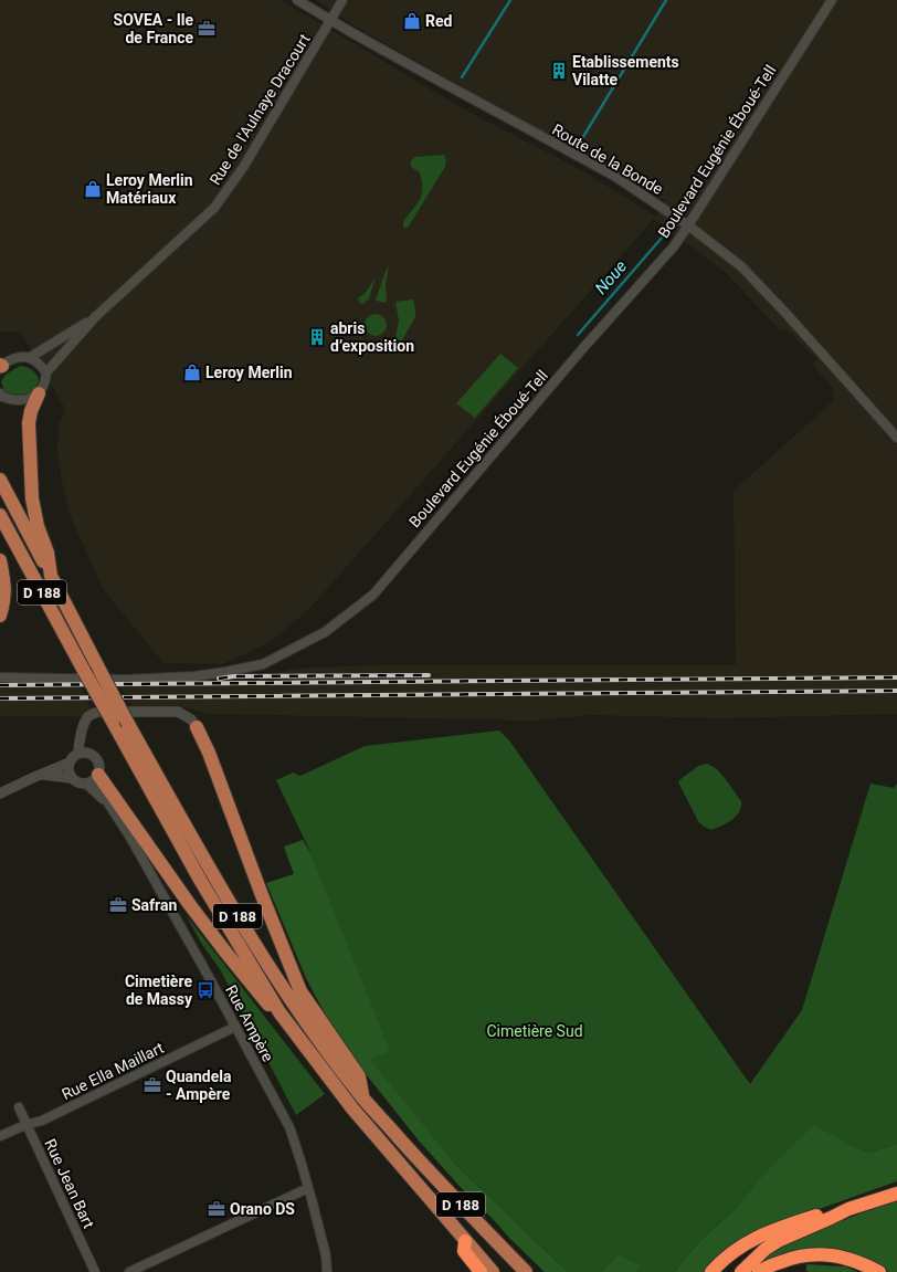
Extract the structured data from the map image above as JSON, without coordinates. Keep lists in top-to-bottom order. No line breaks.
{"streets":{"main road":["D 188"],"street":["Rue de l'Aulnaye Dracourt","Boulevard Eugénie Éboué-Tell","Route de la Bonde","Rue Ampère","Rue Ella Maillart","Rue Jean Bart"]},"crossings":[["Rue de l'Aulnaye Dracourt","Route de la Bonde"],["Boulevard Eugénie Éboué-Tell","Route de la Bonde"],["Rue Ampère","Rue Ella Maillart"],["Rue Ella Maillart","Rue Jean Bart"]],"water":["Noue"],"parks":["Cimetière Sud"],"places":{"shop":["Red","Leroy Merlin Matériaux","Leroy Merlin"],"office":["SOVEA - Ile de France","Safran","Quandela - Ampère","Orano DS"],"building":["Etablissements Vilatte","abris d’exposition"],"bus stop":["Cimetière de Massy"]}}
